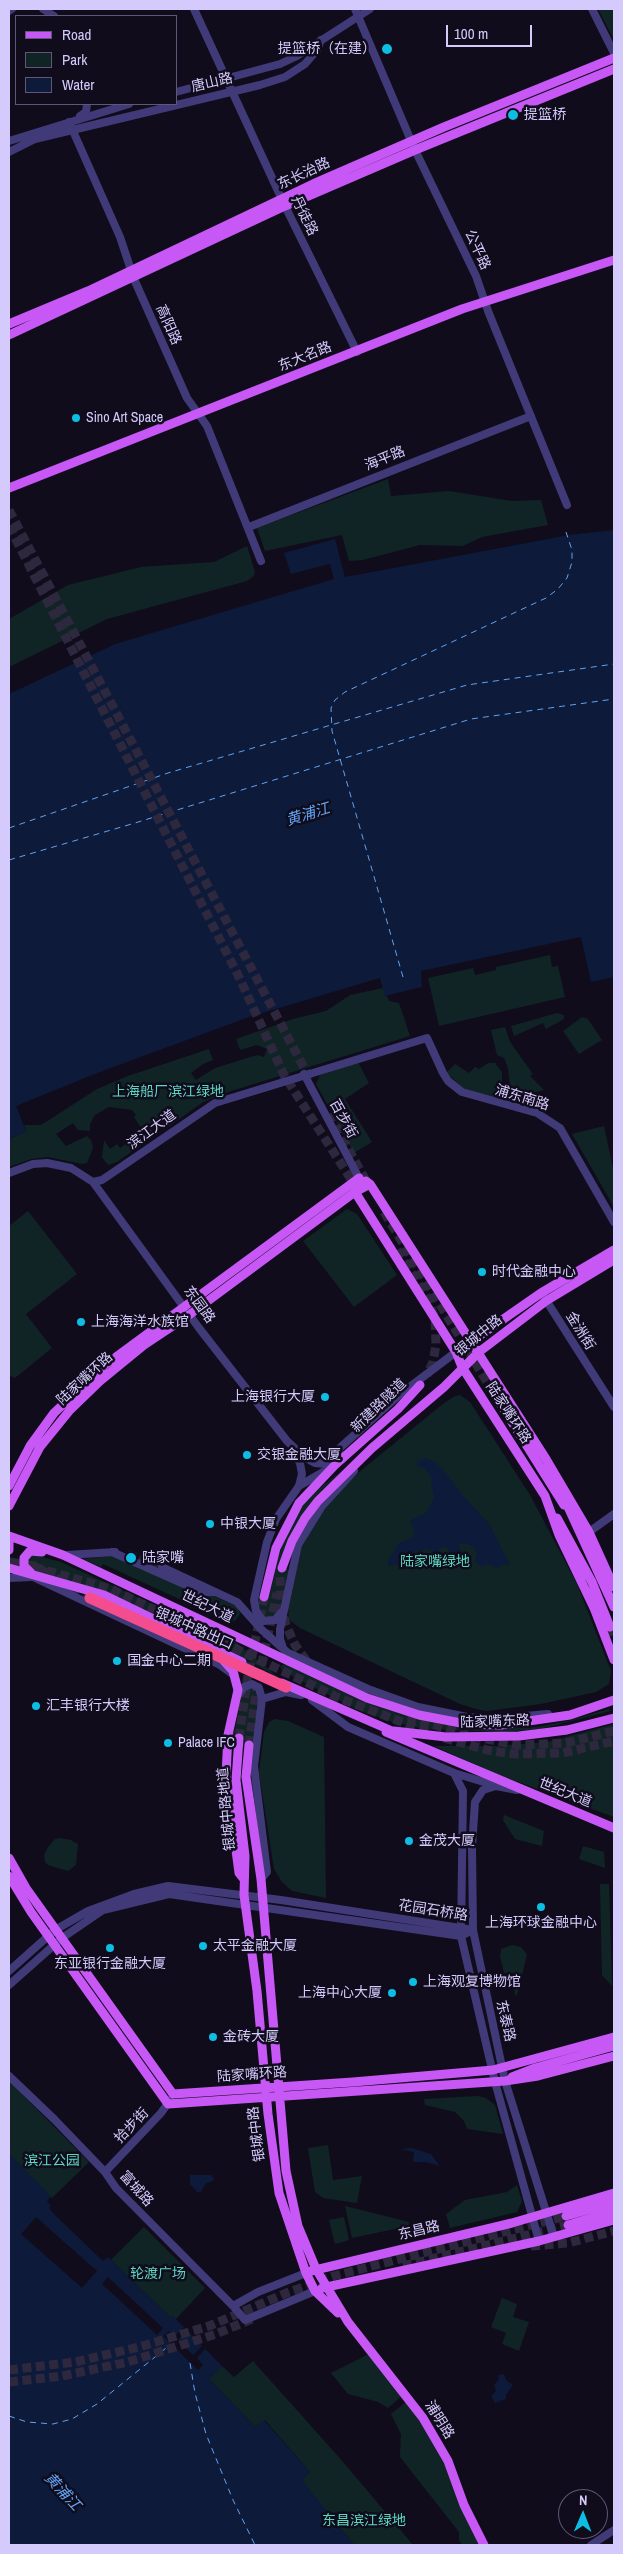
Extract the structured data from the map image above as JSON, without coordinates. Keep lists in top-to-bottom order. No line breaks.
{"streets":{"highway":["银城中路出口"],"main road":["东长治路","东大名路","银城中路","陆家嘴环路","新建路隧道","世纪大道","陆家嘴东路","银城中路地道","东昌路","浦明路"],"street":["唐山路","丹徒路","公平路","高阳路","海平路","浦东南路","百步街","滨江大道","东园路","金洲街","花园石桥路","东泰路","拾步街","富城路"]},"crossings":[["唐山路","丹徒路"],["唐山路","公平路"],["唐山路","高阳路"],["东长治路","丹徒路"],["东长治路","公平路"],["东长治路","高阳路"],["丹徒路","东大名路"],["公平路","东大名路"],["公平路","海平路"],["高阳路","东大名路"],["高阳路","海平路"],["浦东南路","滨江大道"],["百步街","滨江大道"],["百步街","陆家嘴环路"],["滨江大道","东园路"],["东园路","陆家嘴环路"],["金洲街","银城中路"],["银城中路","陆家嘴环路"],["银城中路","银城中路地道"],["银城中路","花园石桥路"],["银城中路","富城路"],["银城中路","东昌路"],["银城中路","浦明路"],["陆家嘴环路","东泰路"],["陆家嘴环路","拾步街"],["世纪大道","银城中路出口"],["世纪大道","陆家嘴东路"],["花园石桥路","东泰路"],["东泰路","东昌路"],["拾步街","富城路"],["富城路","东昌路"],["富城路","浦明路"]],"water":["黄浦江"],"parks":["上海船厂滨江绿地","陆家嘴绿地","滨江公园","轮渡广场","东昌滨江绿地"],"places":["提篮桥（在建）","提篮桥","Sino Art Space","时代金融中心","上海海洋水族馆","上海银行大厦","交银金融大厦","中银大厦","陆家嘴","国金中心二期","汇丰银行大楼","Palace IFC","金茂大厦","上海环球金融中心","太平金融大厦","东亚银行金融大厦","上海观复博物馆","上海中心大厦","金砖大厦"],"legend":["Road","Park","Water"],"scale_bar":"100 m","north":"top"}
